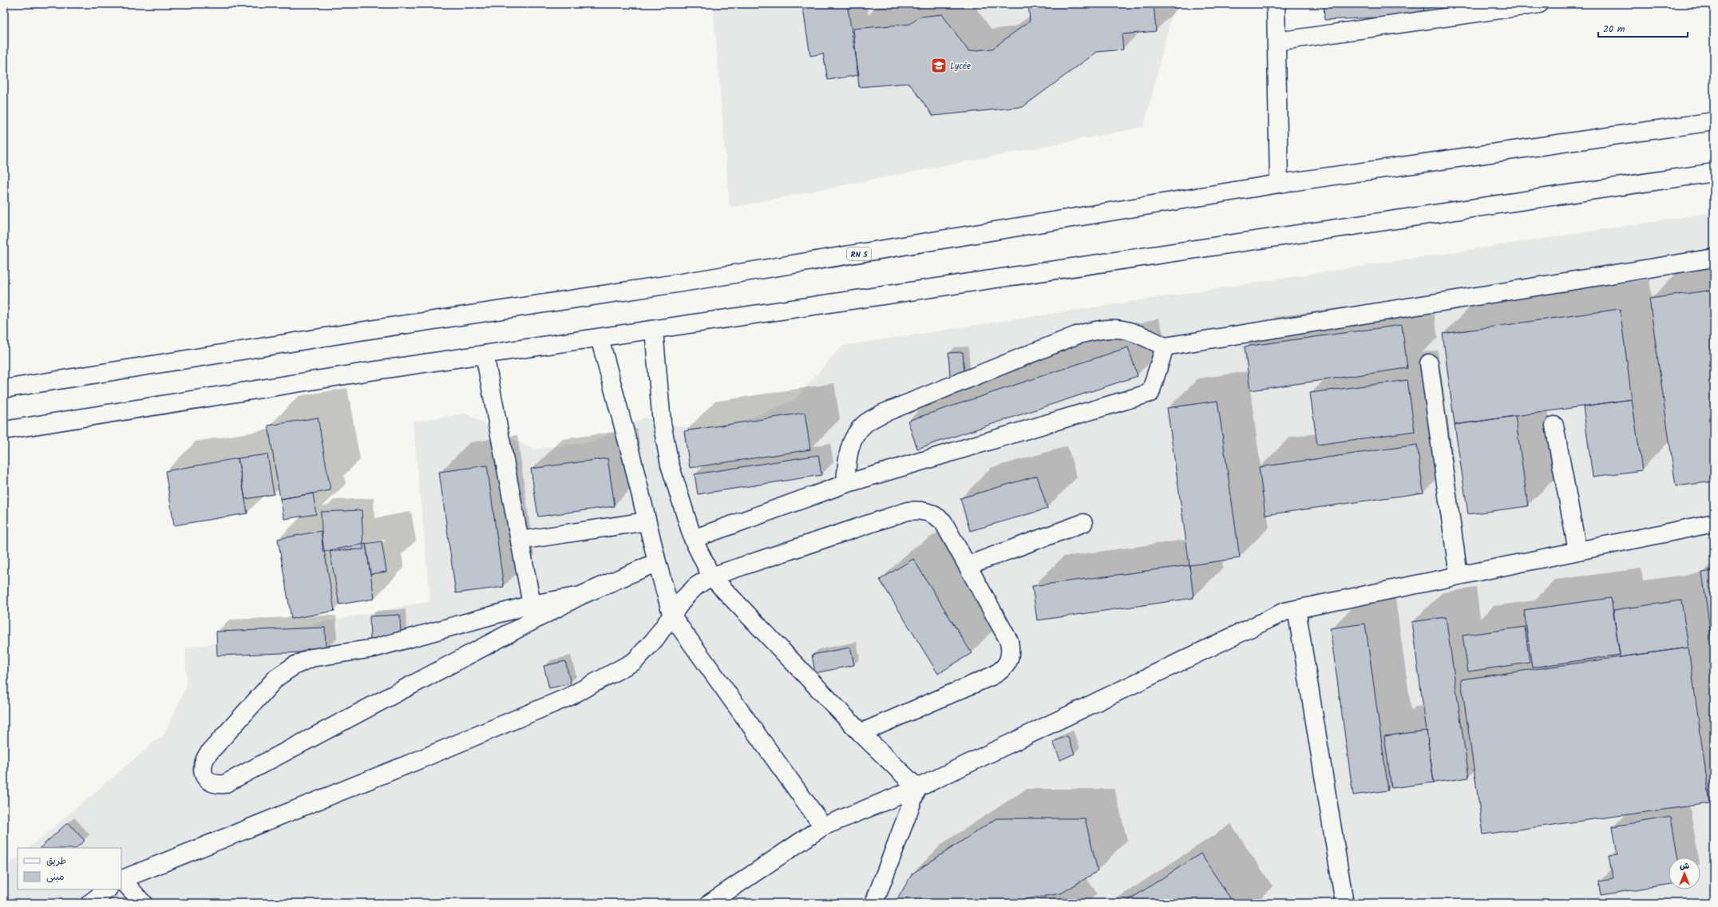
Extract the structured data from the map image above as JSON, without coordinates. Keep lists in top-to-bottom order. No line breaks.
{"streets":{"main road":["RN 5"]},"places":{"school or university":["Lycée"]},"legend":["طريق","مبنى"],"scale_bar":"20 m","north":"top"}
